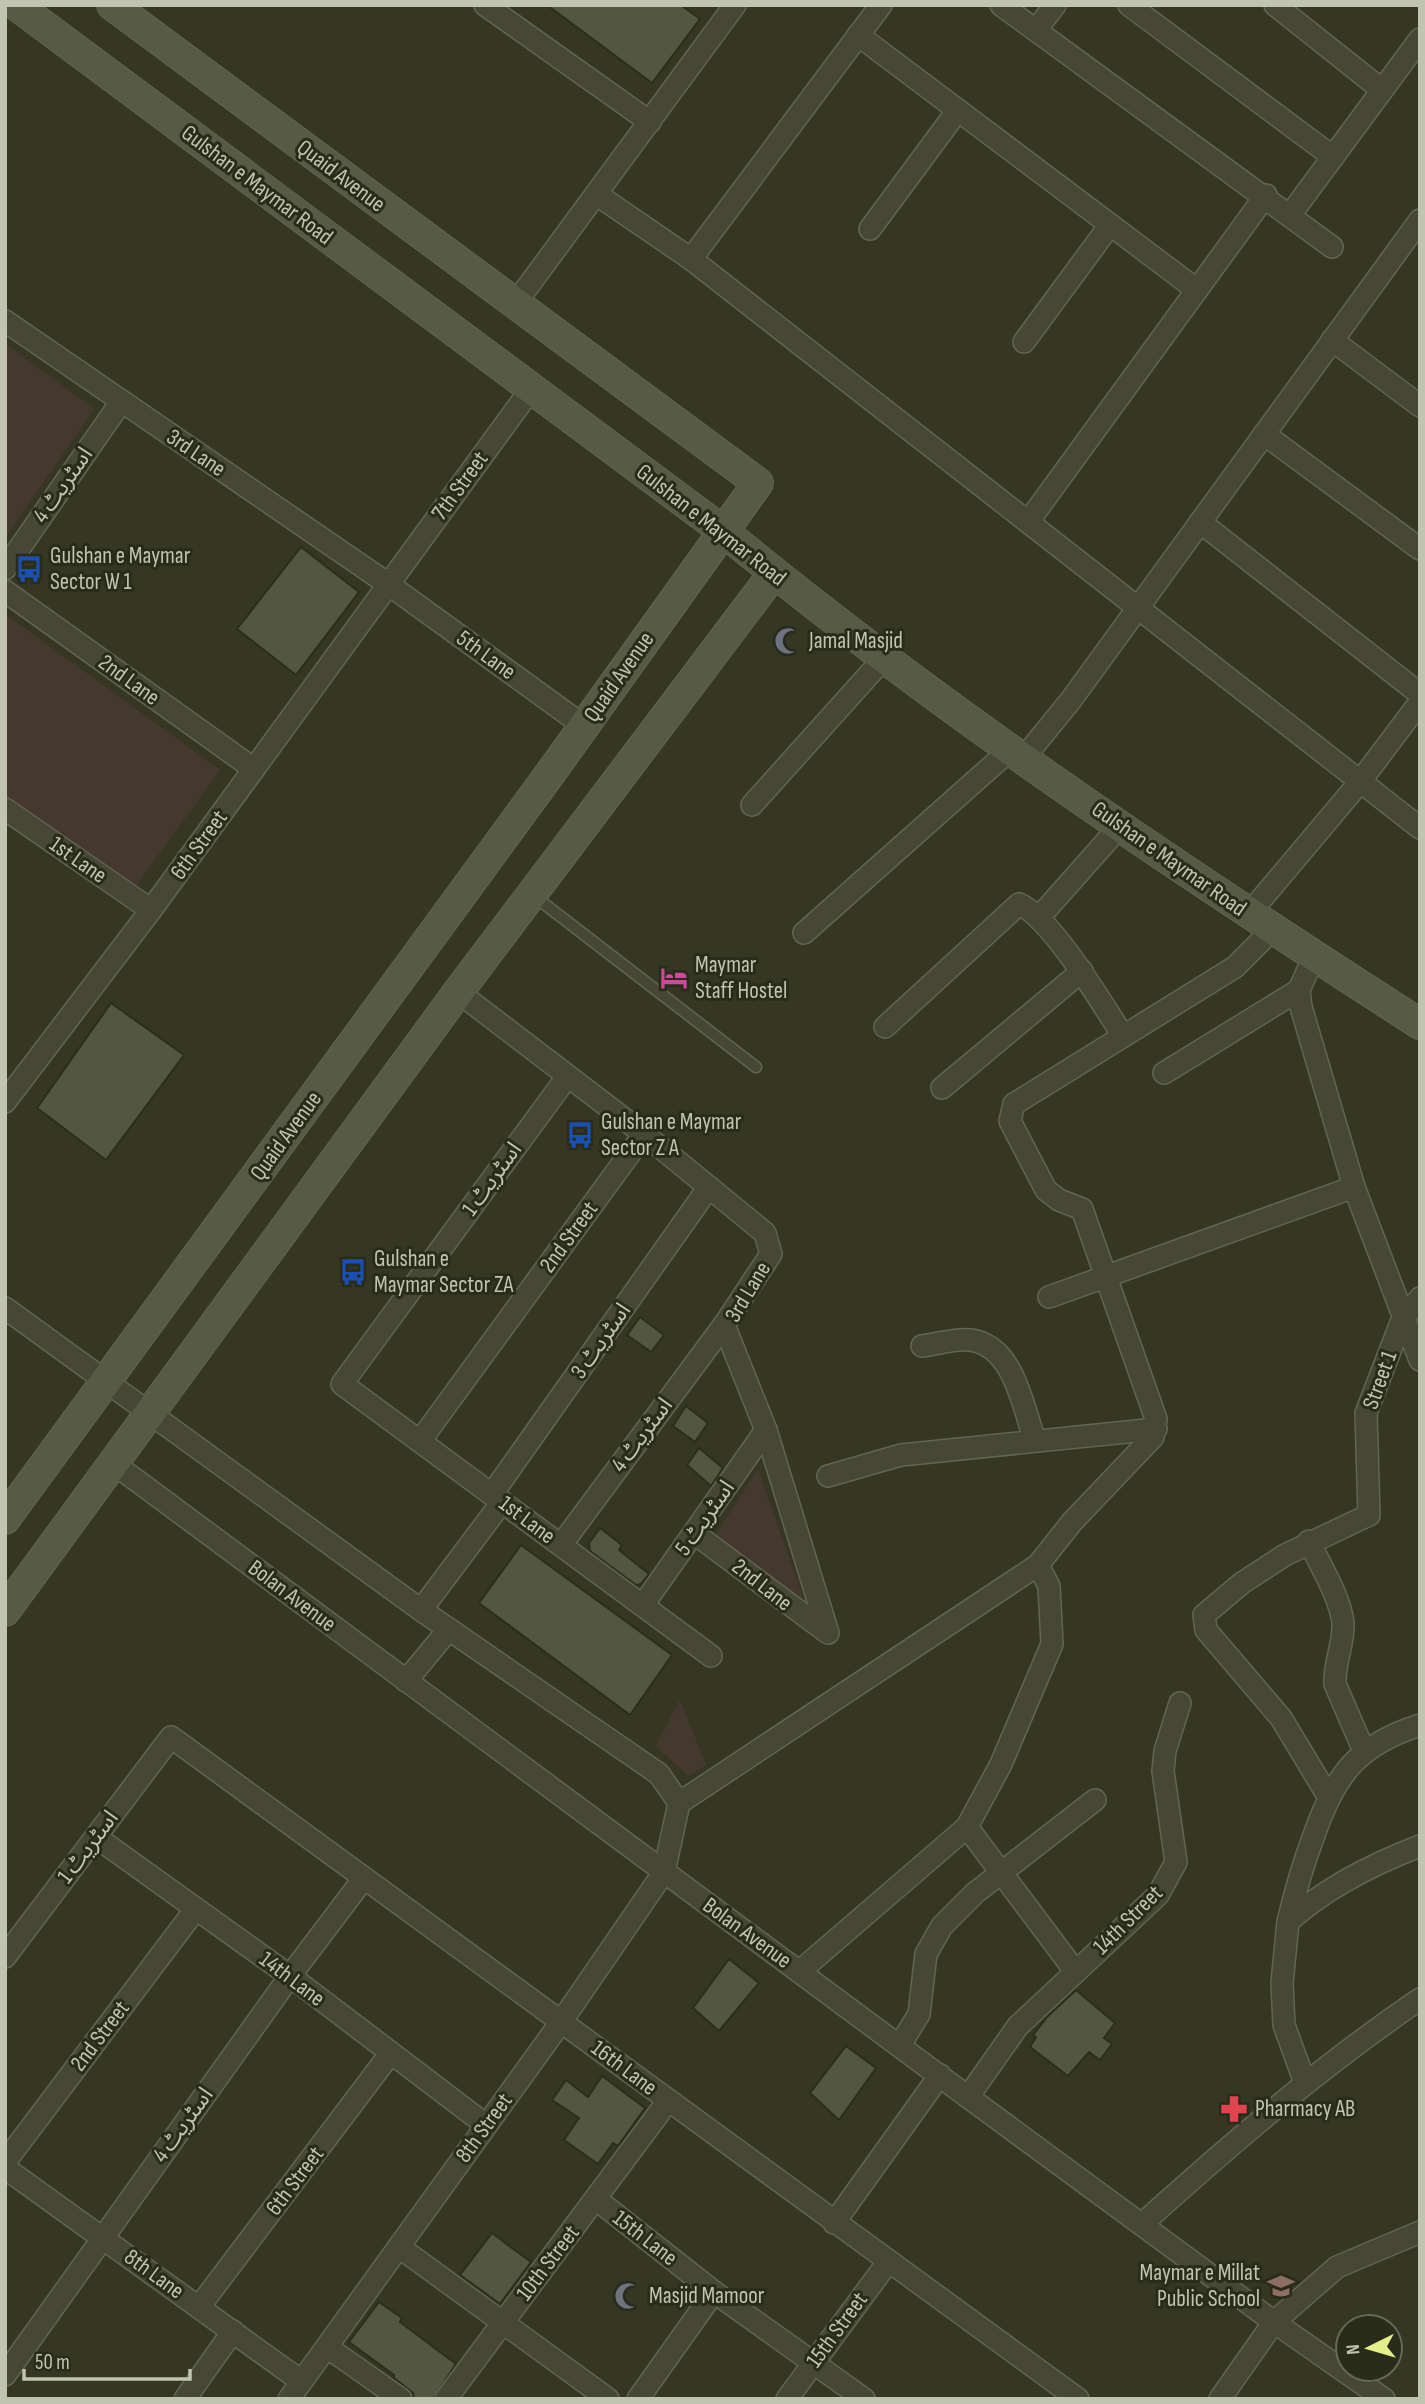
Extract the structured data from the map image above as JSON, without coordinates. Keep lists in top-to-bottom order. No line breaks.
{"streets":{"main road":["Quaid Avenue","Gulshan e Maymar Road"],"street":["3rd Lane","اسٹریٹ 4","7th Street","5th Lane","2nd Lane","6th Street","1st Lane","اسٹریٹ 1","2nd Street","اسٹریٹ 3","Street 1","اسٹریٹ 5","Bolan Avenue","14th Street","14th Lane","16th Lane","8th Street","15th Lane","10th Street","8th Lane","15th Street"]},"crossings":[["Quaid Avenue","Gulshan e Maymar Road"],["Quaid Avenue","5th Lane"],["Gulshan e Maymar Road","7th Street"],["3rd Lane","اسٹریٹ 4"],["3rd Lane","7th Street"],["3rd Lane","5th Lane"],["3rd Lane","2nd Lane"],["3rd Lane","6th Street"],["3rd Lane","اسٹریٹ 1"],["3rd Lane","2nd Street"],["3rd Lane","اسٹریٹ 3"],["3rd Lane","اسٹریٹ 5"],["اسٹریٹ 4","1st Lane"],["اسٹریٹ 4","14th Lane"],["اسٹریٹ 4","16th Lane"],["اسٹریٹ 4","8th Lane"],["7th Street","5th Lane"],["7th Street","6th Street"],["5th Lane","6th Street"],["2nd Lane","6th Street"],["2nd Lane","اسٹریٹ 5"],["6th Street","1st Lane"],["6th Street","14th Lane"],["6th Street","8th Lane"],["1st Lane","اسٹریٹ 1"],["1st Lane","2nd Street"],["1st Lane","اسٹریٹ 3"],["1st Lane","اسٹریٹ 5"],["اسٹریٹ 1","14th Lane"],["اسٹریٹ 1","16th Lane"],["2nd Street","14th Lane"],["Bolan Avenue","14th Street"],["Bolan Avenue","8th Street"],["14th Lane","8th Street"],["16th Lane","8th Street"],["16th Lane","10th Street"],["16th Lane","15th Street"],["8th Street","8th Lane"],["15th Lane","10th Street"],["15th Lane","15th Street"]],"places":{"bus stop":["Gulshan e Maymar Sector W 1","Gulshan e Maymar Sector Z A","Gulshan e Maymar Sector ZA"],"mosque":["Jamal Masjid","Masjid Mamoor"],"hotel":["Maymar Staff Hostel"],"pharmacy":["Pharmacy AB"],"school or university":["Maymar e Millat Public School"]},"scale_bar":"50 m","north":"left"}
